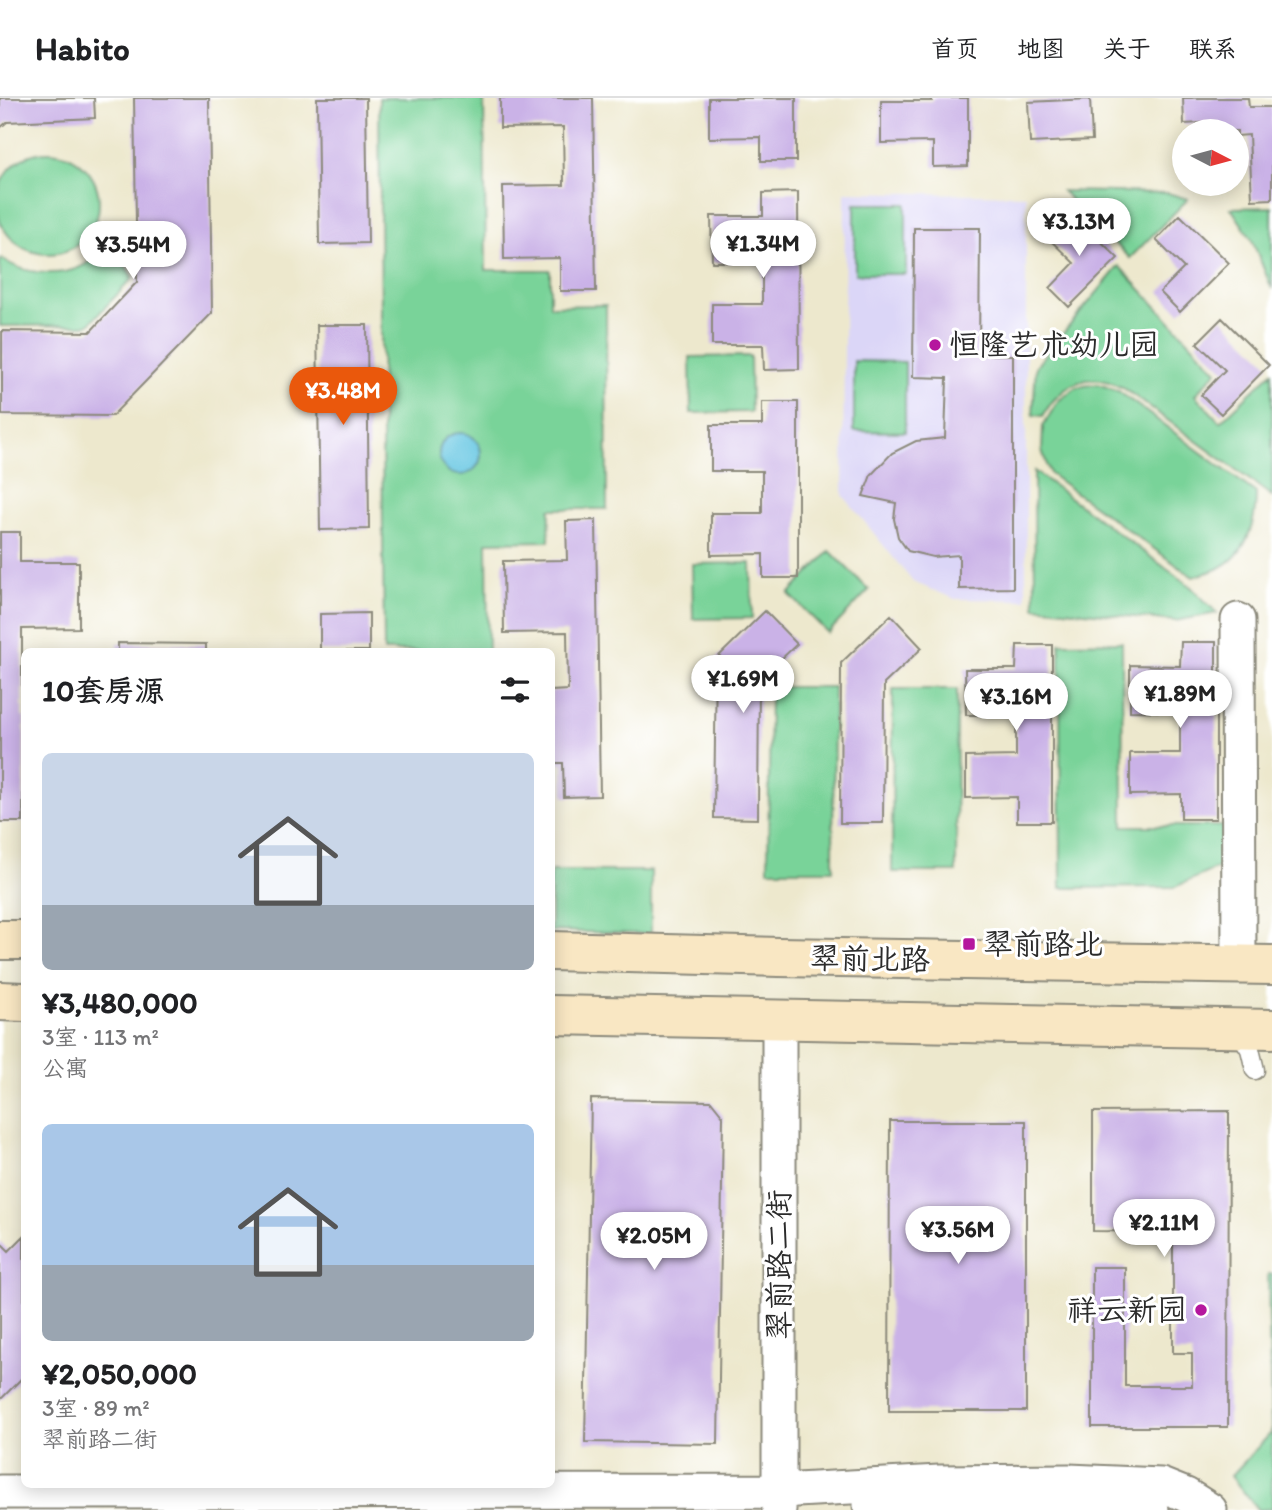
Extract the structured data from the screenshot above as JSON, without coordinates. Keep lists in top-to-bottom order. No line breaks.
{"streets":{"main road":["翠前北路"],"street":["翠前路二街"]},"places":{"other":["恒隆艺术幼儿园","祥云新园"],"transit":["翠前路北"]},"north":"right","page":{"header":"Habito","nav":["首页","地图","关于","联系"],"price":["¥3.13M","¥1.34M","¥3.54M","¥3.48M","¥1.69M","¥1.89M","¥3.16M","¥2.11M","¥3.56M","¥2.05M"],"heading":"10套房源","list":[{"name":"¥3,480,000","note":"3室 · 113 m² · 公寓"},{"name":"¥2,050,000","note":"3室 · 89 m² · 翠前路二街"}]}}
